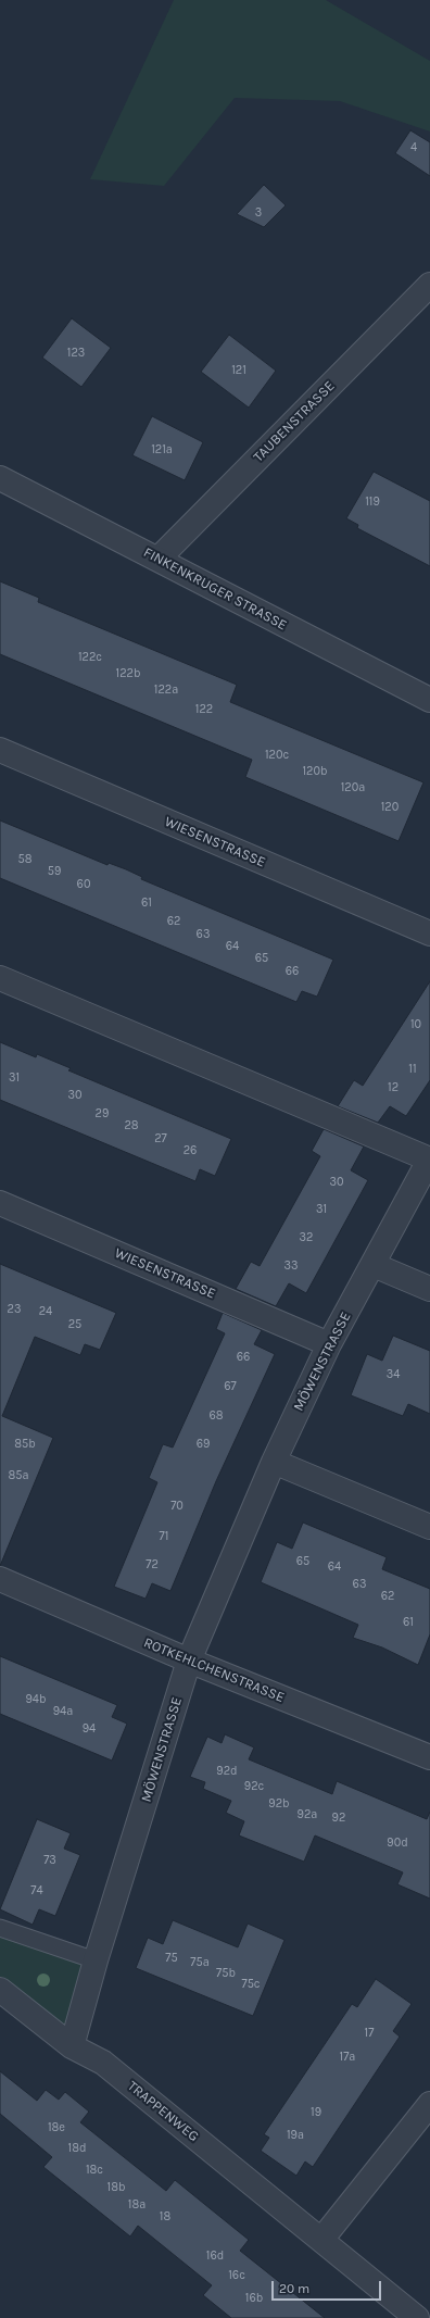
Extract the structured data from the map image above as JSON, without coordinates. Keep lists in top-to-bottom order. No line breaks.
{"streets":{"street":["TAUBENSTRASSE","FINKENKRUGER STRASSE","WIESENSTRASSE","MÖWENSTRASSE","ROTKEHLCHENSTRASSE","TRAPPENWEG"]},"crossings":[["TAUBENSTRASSE","FINKENKRUGER STRASSE"],["WIESENSTRASSE","MÖWENSTRASSE"],["MÖWENSTRASSE","ROTKEHLCHENSTRASSE"],["MÖWENSTRASSE","TRAPPENWEG"]],"house_numbers":["4","3","123","121","121a","119","122c","122b","122a","122","120c","120b","120a","120","58","59","60","61","62","63","64","65","66","10","11","31","12","30","29","28","27","26","30","31","32","33","23","24","25","66","34","67","68","85b","69","85a","70","71","65","72","64","63","62","61","94b","94a","94","92d","92c","92b","92a","92","90d","73","74","75","75a","75b","75c","17","17a","19","18e","19a","18d","18c","18b","18a","18","16d","16c","16b"],"scale_bar":"20 m"}
